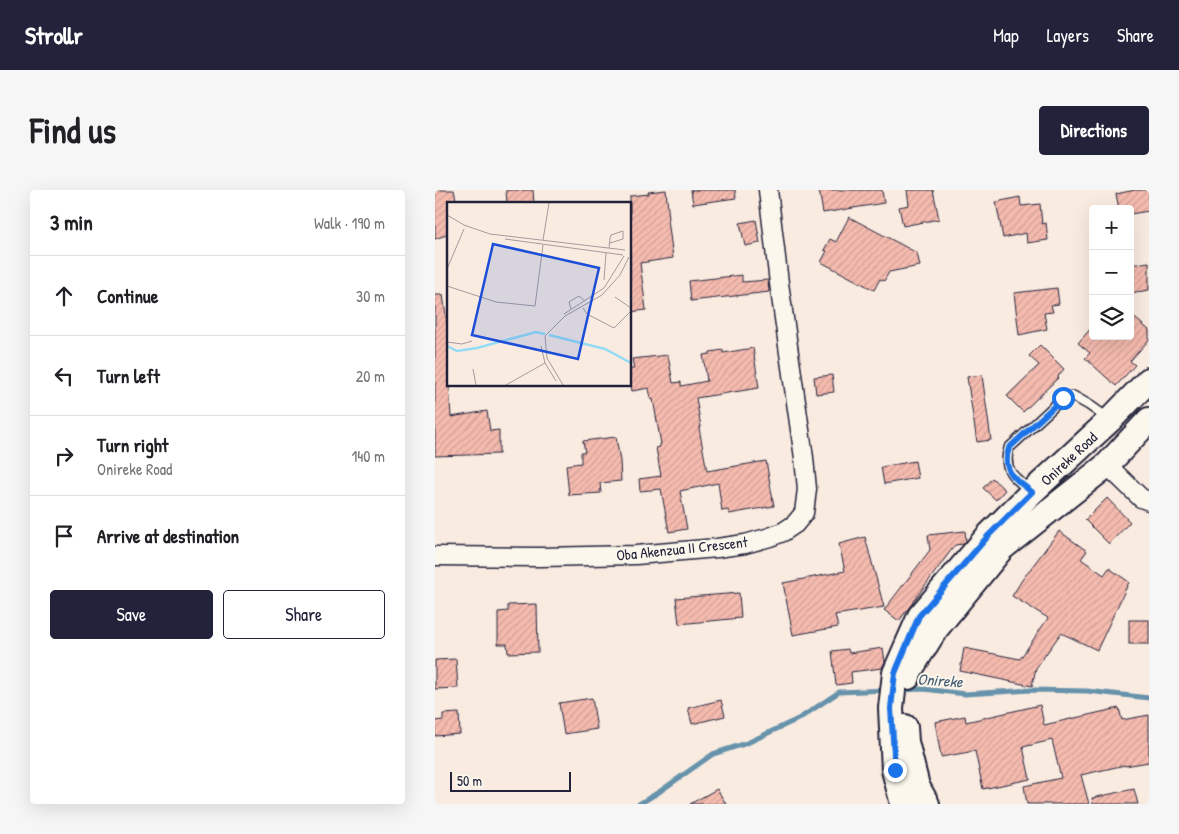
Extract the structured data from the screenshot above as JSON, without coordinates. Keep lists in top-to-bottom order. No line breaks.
{"streets":{"main road":["Onireke Road"],"street":["Oba Akenzua II Crescent"]},"water":["Onireke"],"scale_bar":"50 m","page":{"header":"Strollr","nav":["Map","Layers","Share"],"buttons":["Directions",["Save","Share"]],"title":"Find us","heading":["3 min","Walk · 190 m"],"map_buttons":["+","−"],"list":[["Continue","30 m"],["Turn left","20 m"],["Turn right","Onireke Road","140 m"],"Arrive at destination"],"scale":"50 m"}}
